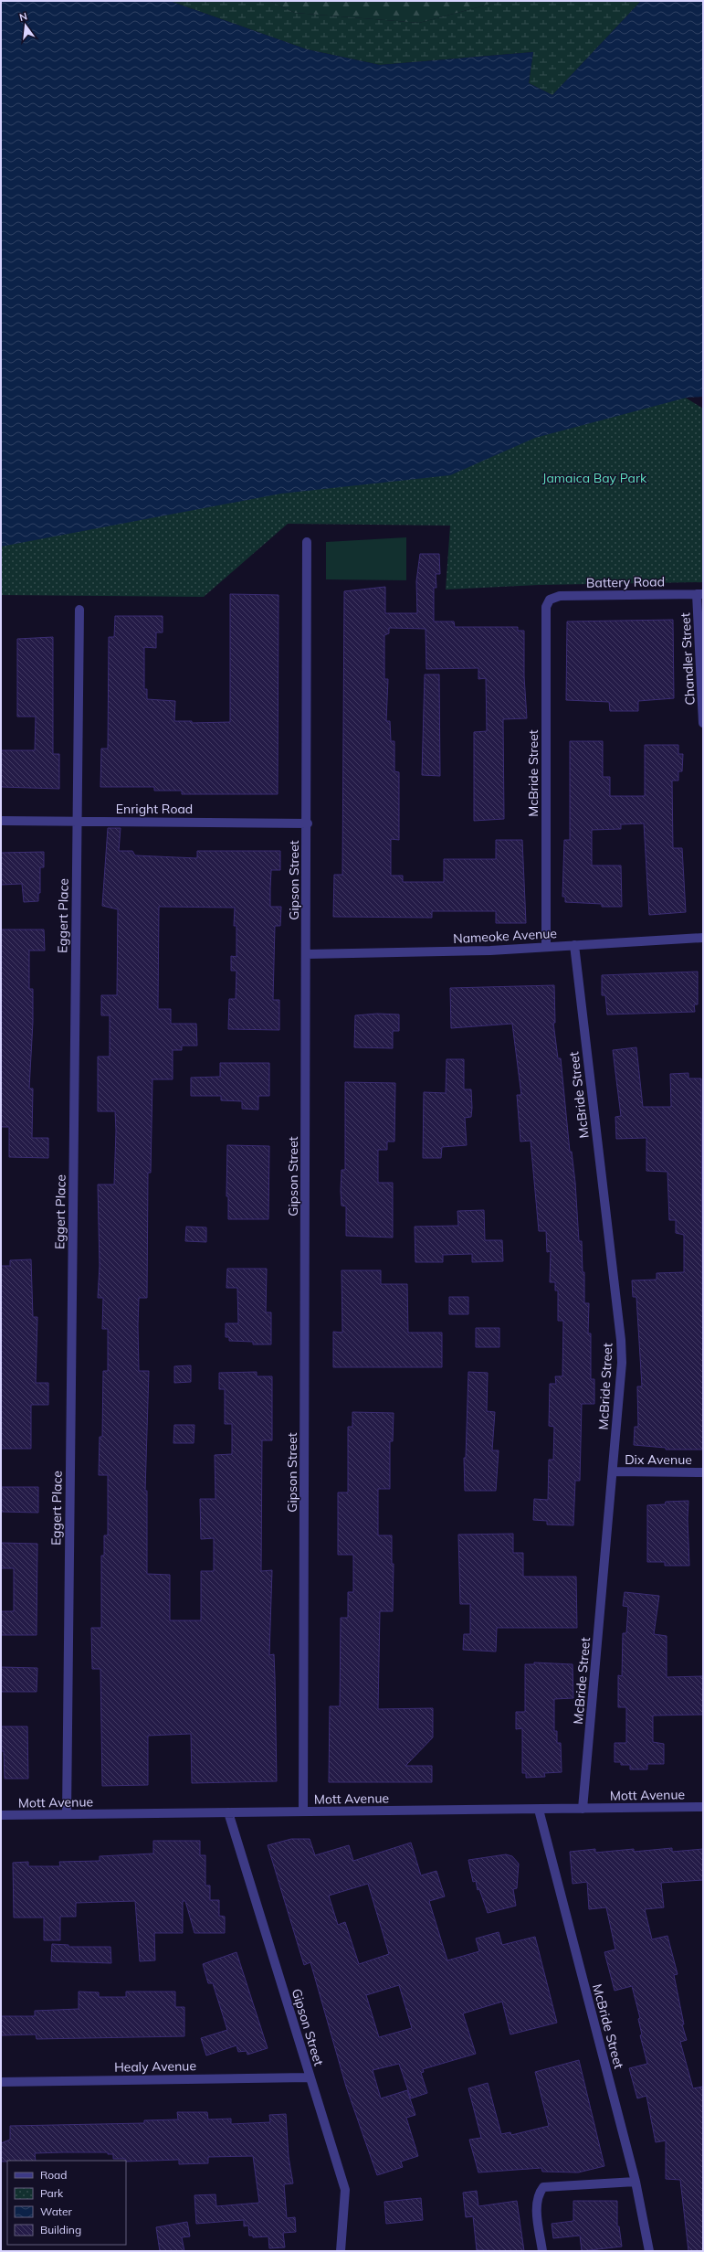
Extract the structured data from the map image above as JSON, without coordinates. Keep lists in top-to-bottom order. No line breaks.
{"streets":{"street":["Battery Road","Chandler Street","McBride Street","Enright Road","Gipson Street","Eggert Place","Nameoke Avenue","Dix Avenue","Mott Avenue","Healy Avenue"]},"crossings":[["Battery Road","Chandler Street"],["Battery Road","McBride Street"],["McBride Street","Nameoke Avenue"],["McBride Street","Dix Avenue"],["McBride Street","Mott Avenue"],["Enright Road","Gipson Street"],["Enright Road","Eggert Place"],["Gipson Street","Nameoke Avenue"],["Gipson Street","Mott Avenue"],["Gipson Street","Healy Avenue"],["Eggert Place","Mott Avenue"]],"parks":["Jamaica Bay Park"],"legend":["Road","Park","Water","Building"],"north":"top"}
